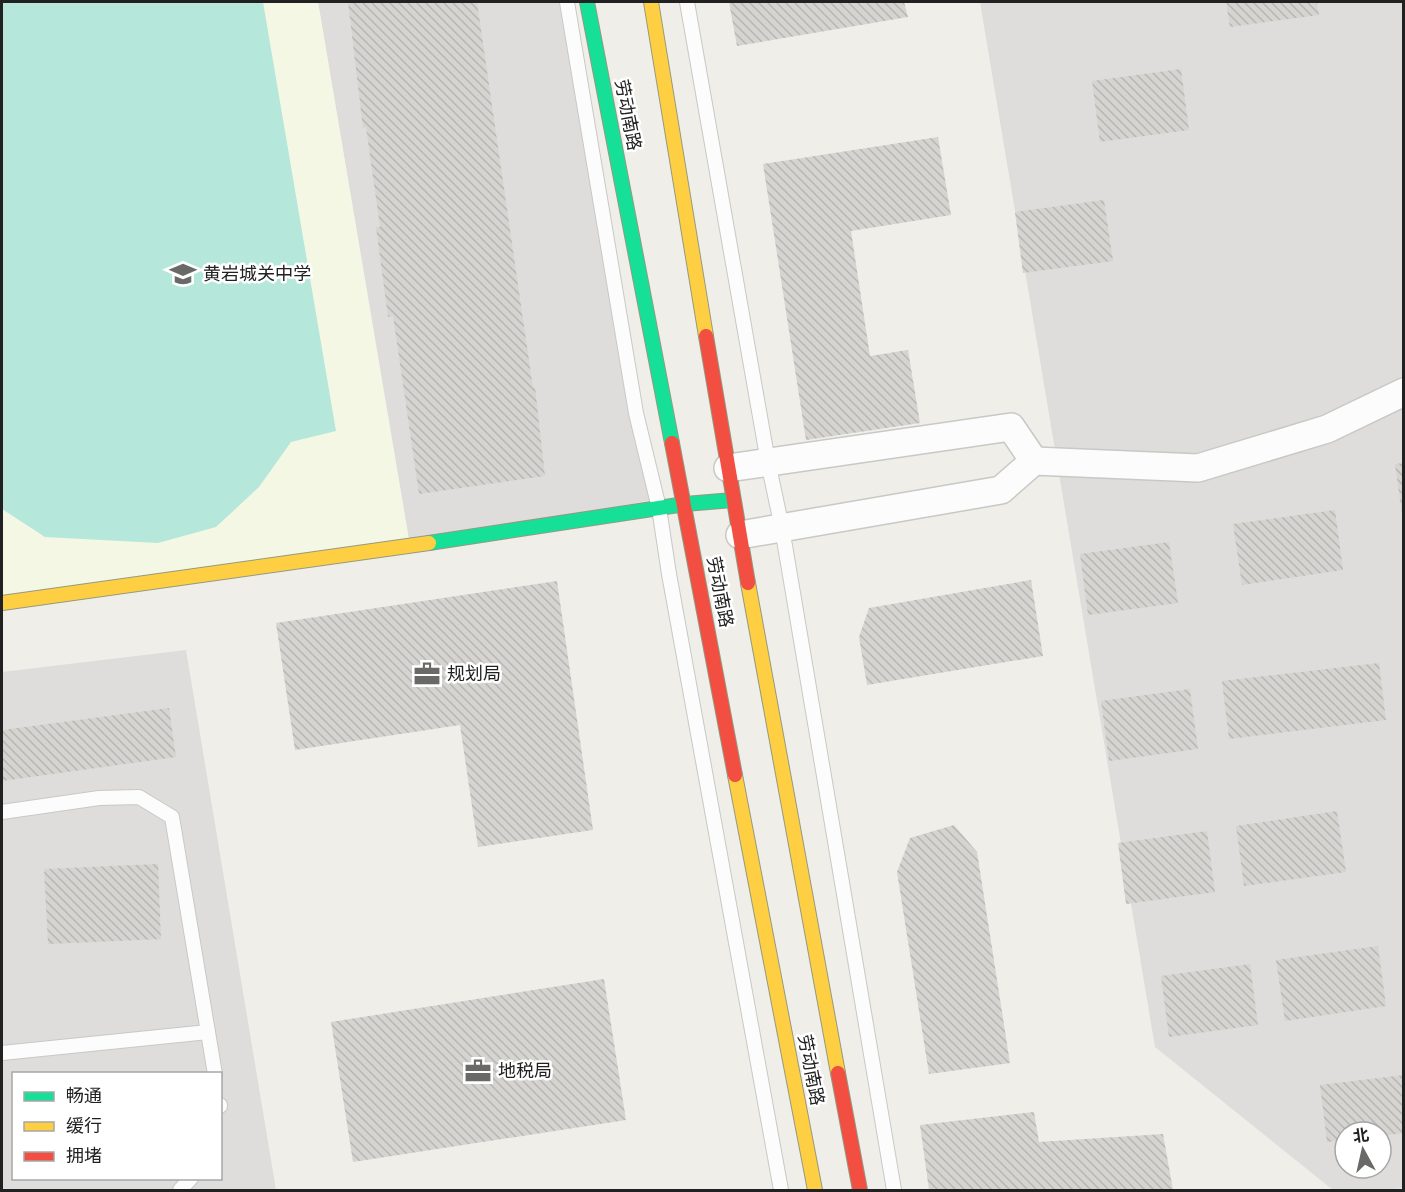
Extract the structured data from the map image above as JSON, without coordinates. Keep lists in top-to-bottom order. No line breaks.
{"streets":{"main road":["劳动南路"]},"places":{"school or university":["黄岩城关中学"],"office":["规划局","地税局"]},"legend":["畅通","缓行","拥堵"],"north":"top"}
